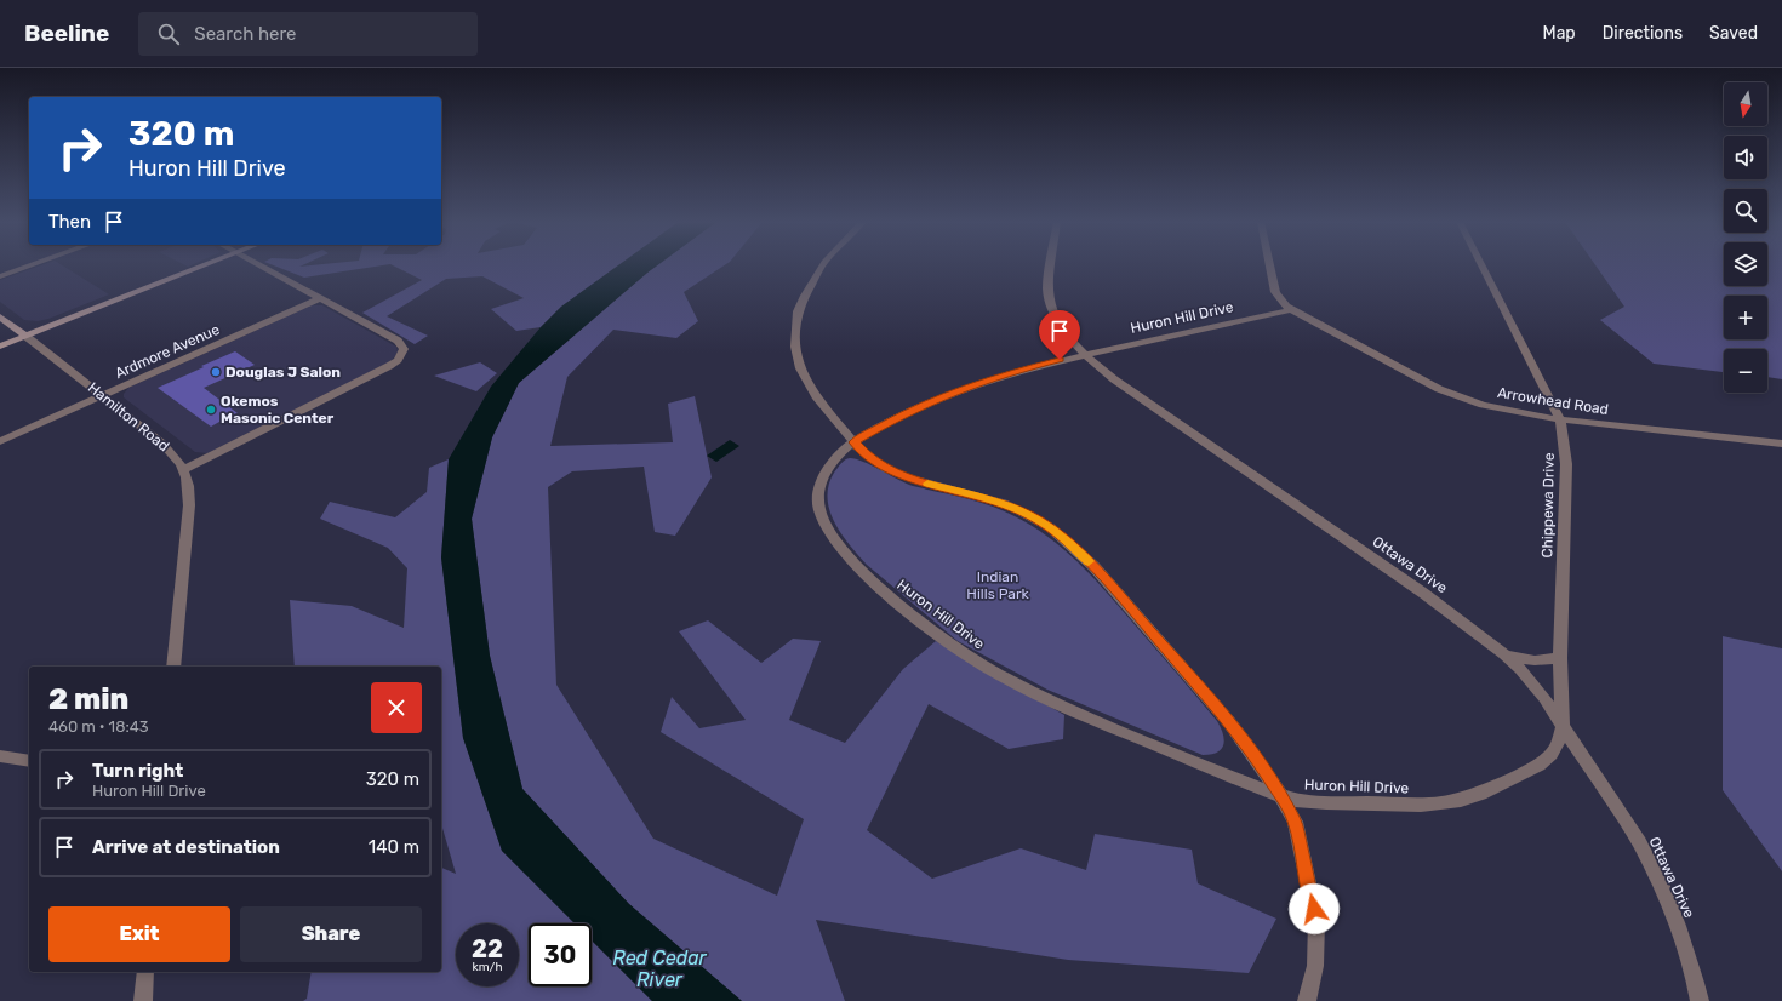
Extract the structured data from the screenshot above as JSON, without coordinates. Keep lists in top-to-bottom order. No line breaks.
{"streets":{"main road":["Hamilton Road"],"street":["Huron Hill Drive","Ardmore Avenue","Arrowhead Road","Chippewa Drive","Ottawa Drive"]},"crossings":[["Huron Hill Drive","Arrowhead Road"],["Huron Hill Drive","Chippewa Drive"],["Huron Hill Drive","Ottawa Drive"],["Ardmore Avenue","Hamilton Road"],["Arrowhead Road","Chippewa Drive"],["Chippewa Drive","Ottawa Drive"]],"water":["Red Cedar River"],"parks":["Indian Hills Park"],"places":["Douglas J Salon","Okemos Masonic Center"],"north":"bottom","page":{"header":"Beeline","search":"Search here","nav":["Map","Directions","Saved"],"map_buttons":["+","−"],"turn":["320 m","Huron Hill Drive"],"then":"Then","heading":["2 min","460 m · 18:43"],"list":[{"name":"Turn right","note":"Huron Hill Drive","value":"320 m"},{"name":"Arrive at destination","value":"140 m"}],"buttons":["Exit","Share"],"speed":"22 km/h","limit":"30"}}
